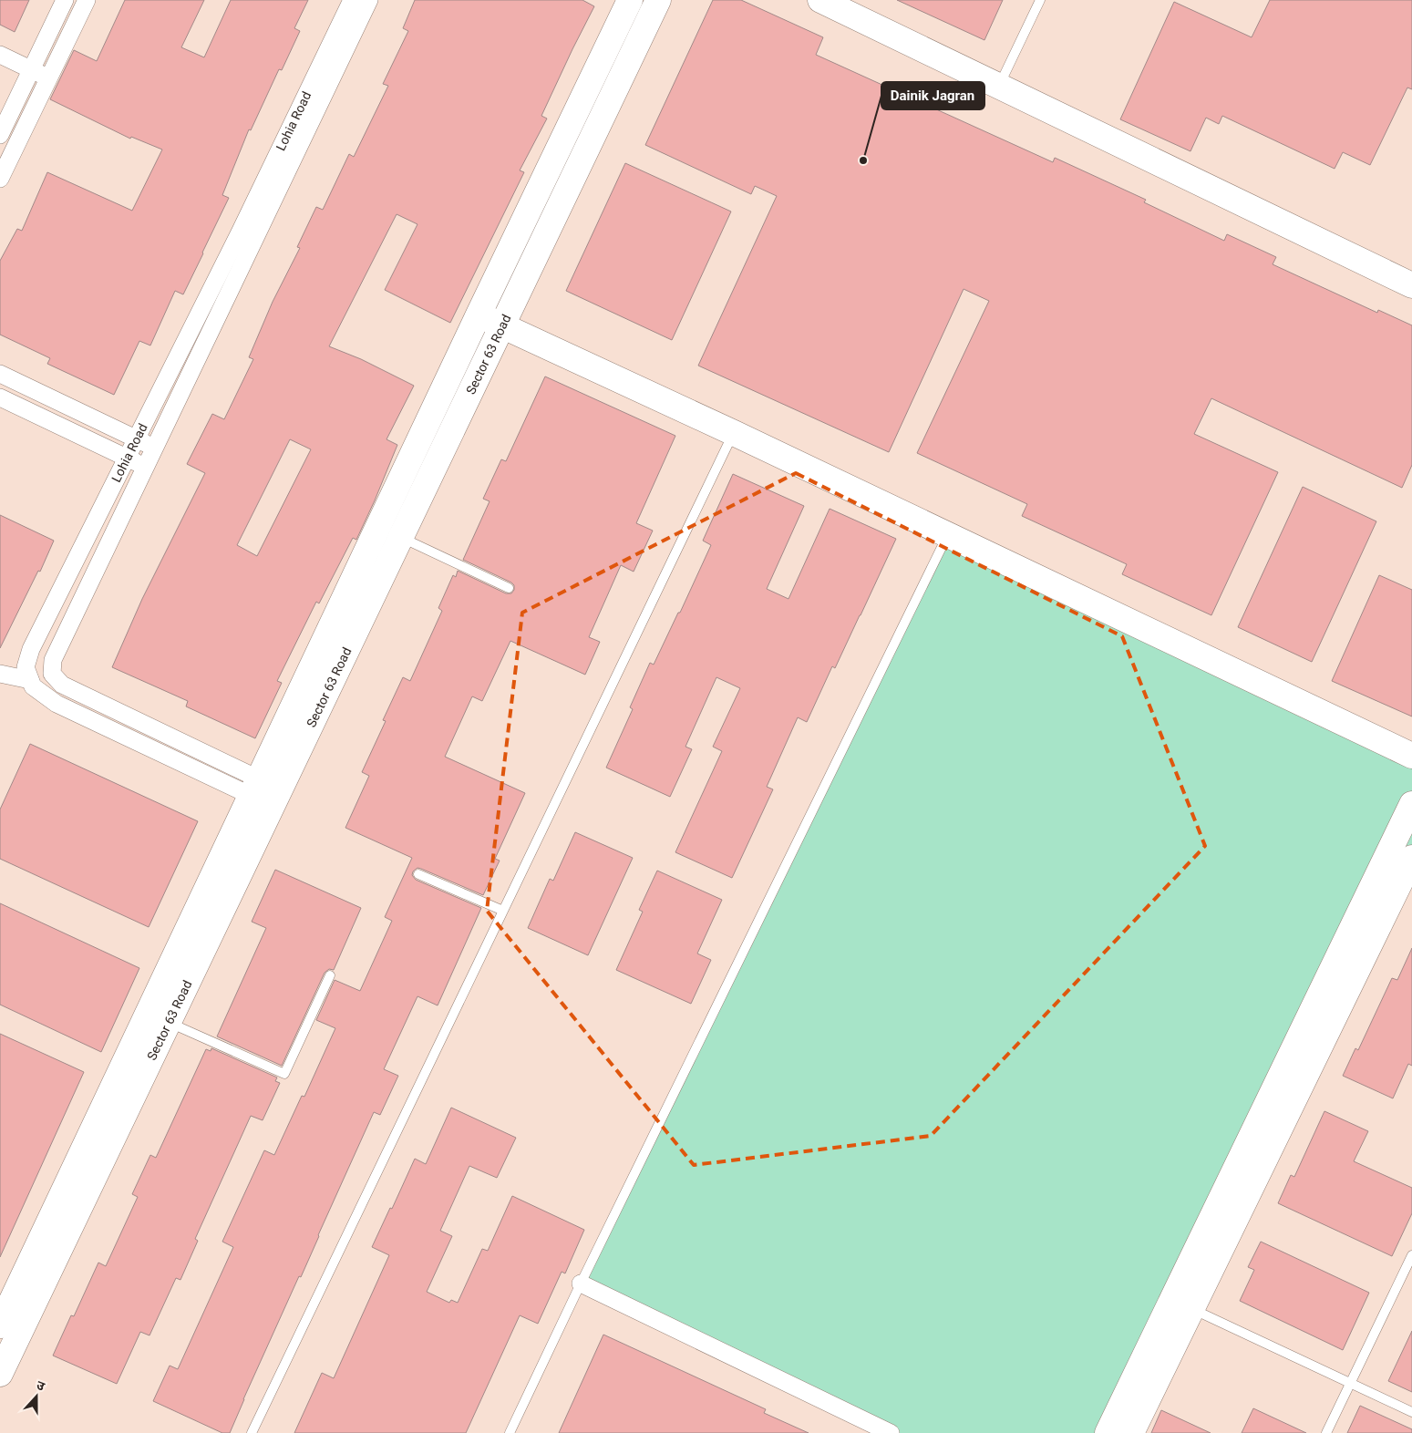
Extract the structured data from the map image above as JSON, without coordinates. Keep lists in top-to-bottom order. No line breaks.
{"streets":{"street":["Lohia Road","Sector 63 Road"]},"crossings":[["Lohia Road","Sector 63 Road"]],"places":["Dainik Jagran"],"north":"top"}
